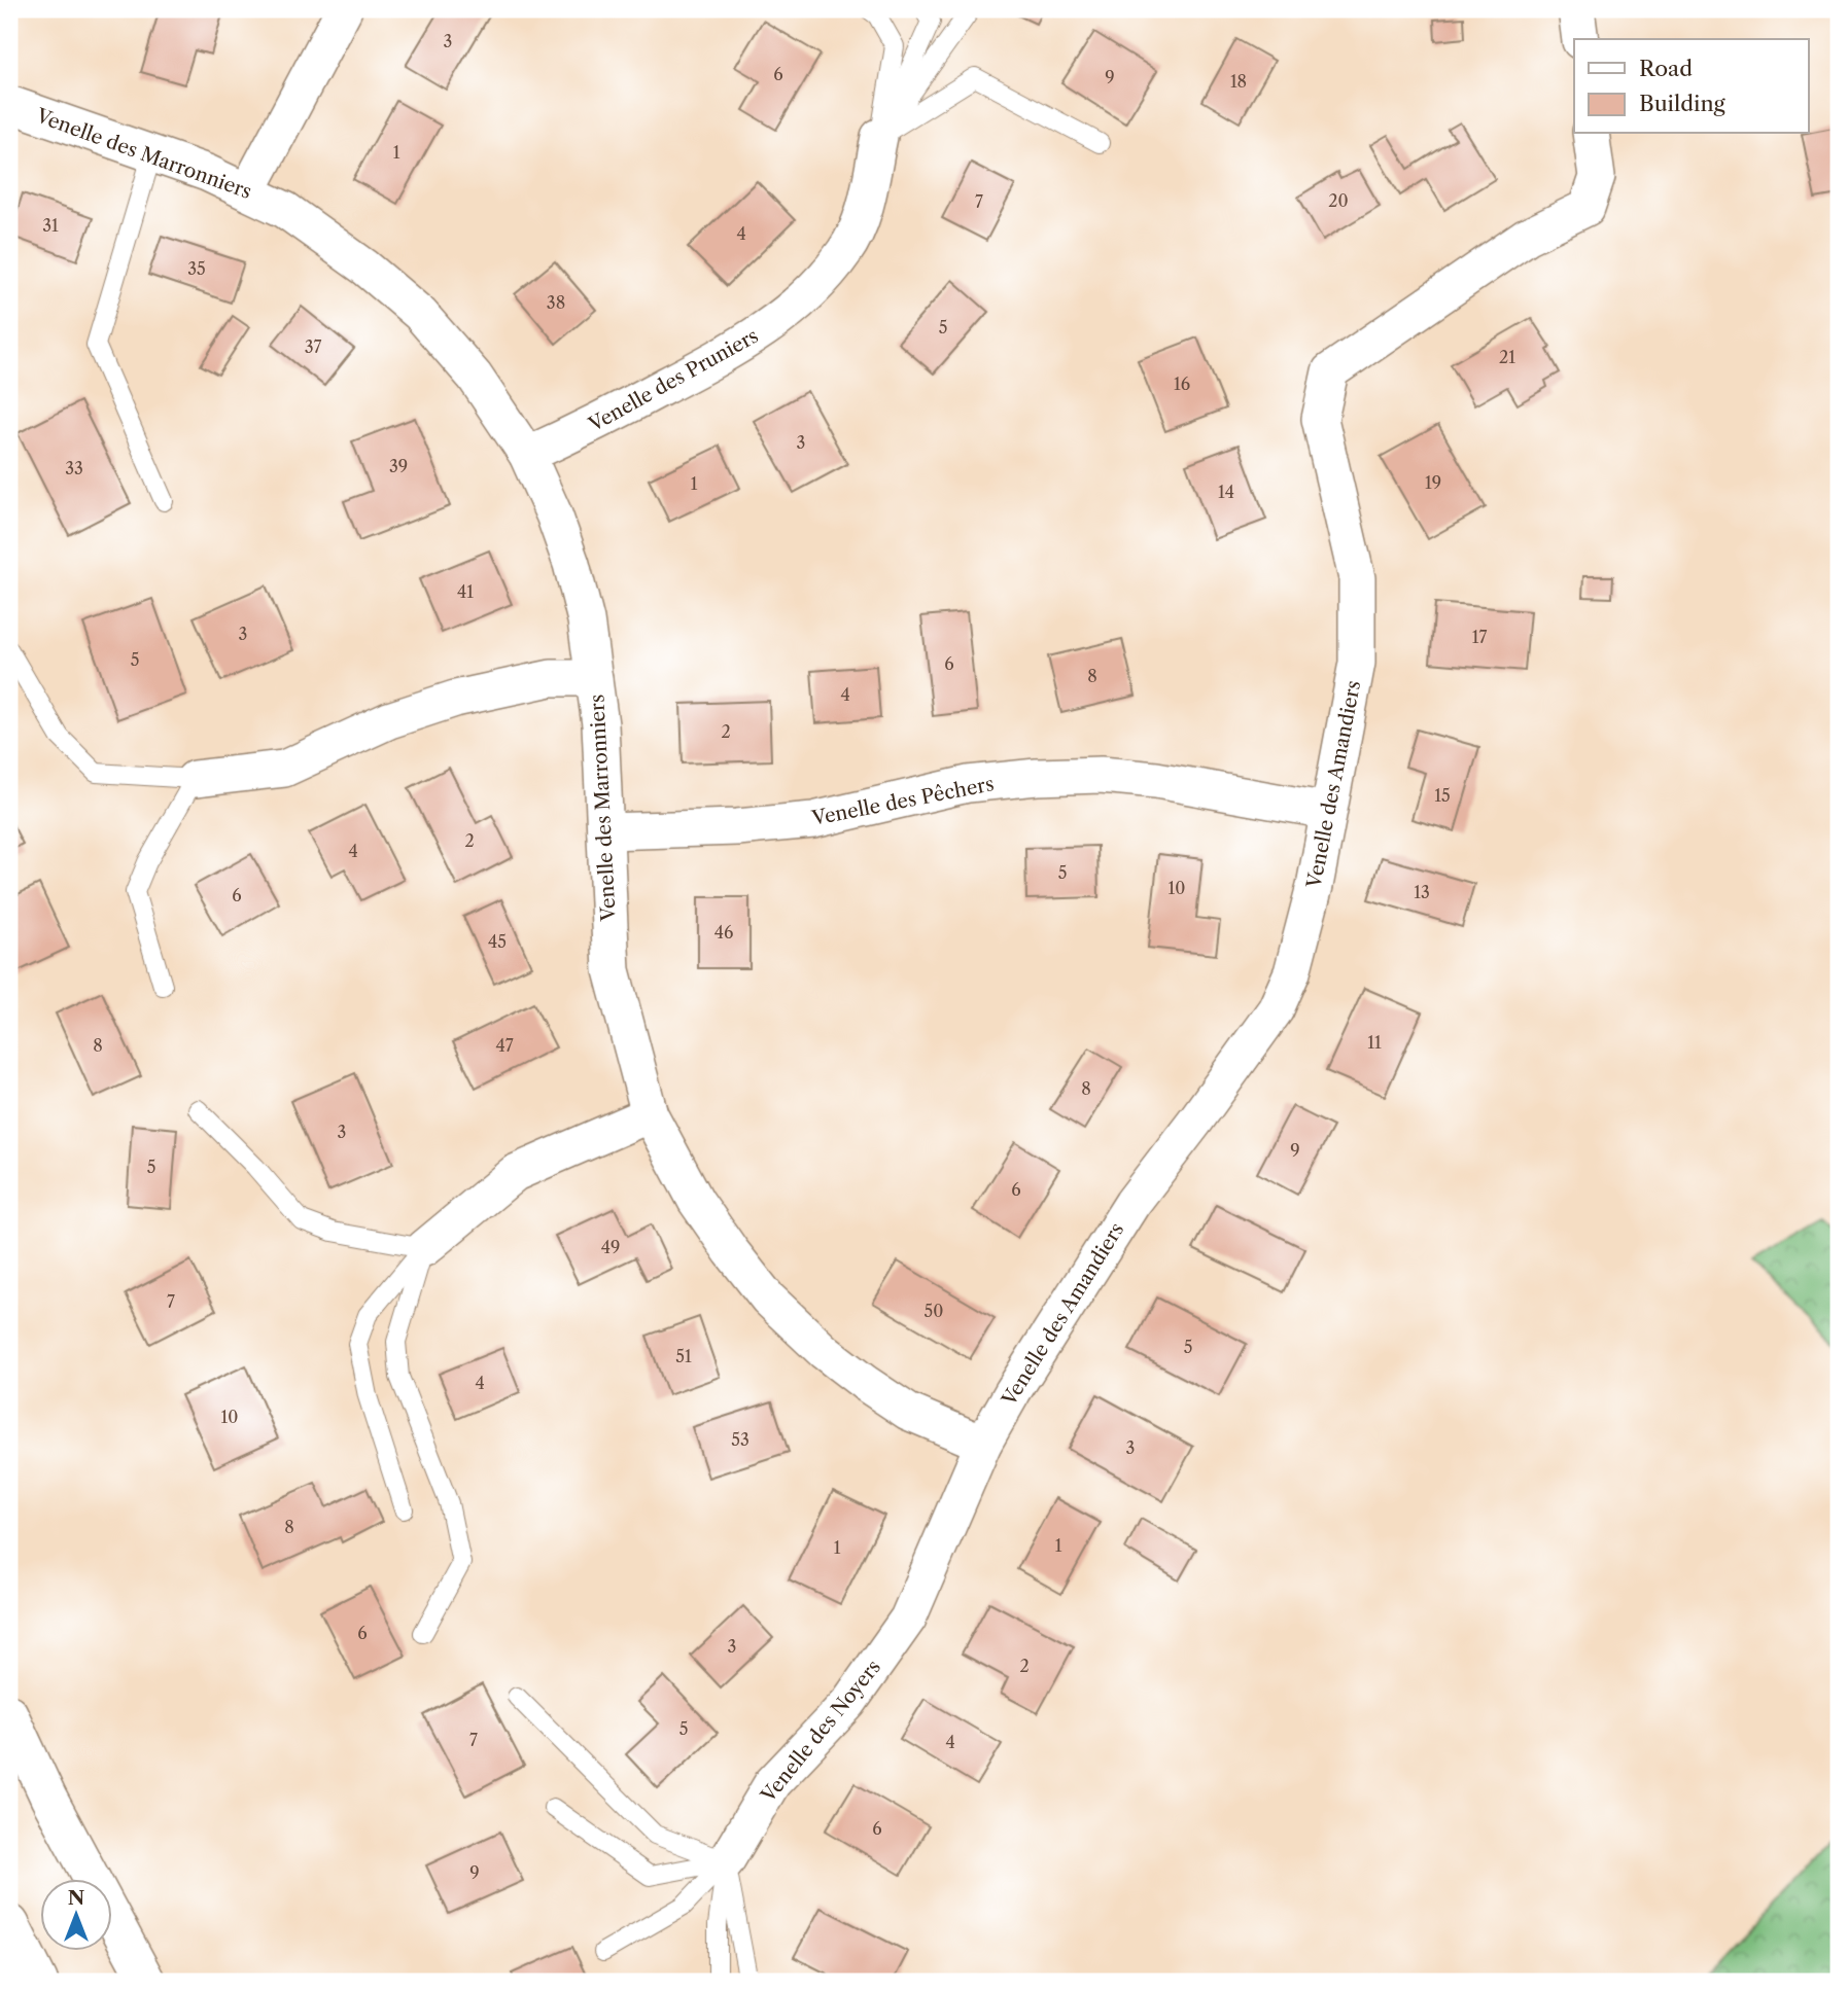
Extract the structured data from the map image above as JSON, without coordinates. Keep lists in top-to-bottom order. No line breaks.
{"streets":{"street":["Venelle des Marronniers","Venelle des Pruniers","Venelle des Amandiers","Venelle des Pêchers","Venelle des Noyers"]},"crossings":[["Venelle des Marronniers","Venelle des Pruniers"],["Venelle des Marronniers","Venelle des Amandiers"],["Venelle des Marronniers","Venelle des Pêchers"],["Venelle des Marronniers","Venelle des Noyers"],["Venelle des Amandiers","Venelle des Pêchers"],["Venelle des Amandiers","Venelle des Noyers"]],"house_numbers":["3","6","9","18","1","20","7","31","4","35","38","5","37","21","16","3","39","33","19","1","14","41","3","17","5","6","8","4","2","15","2","4","5","10","13","6","46","45","11","8","47","8","3","9","5","6","49","7","50","5","51","4","10","53","3","8","1","1","6","3","2","5","7","4","6","9"],"legend":["Road","Building"],"north":"top"}
